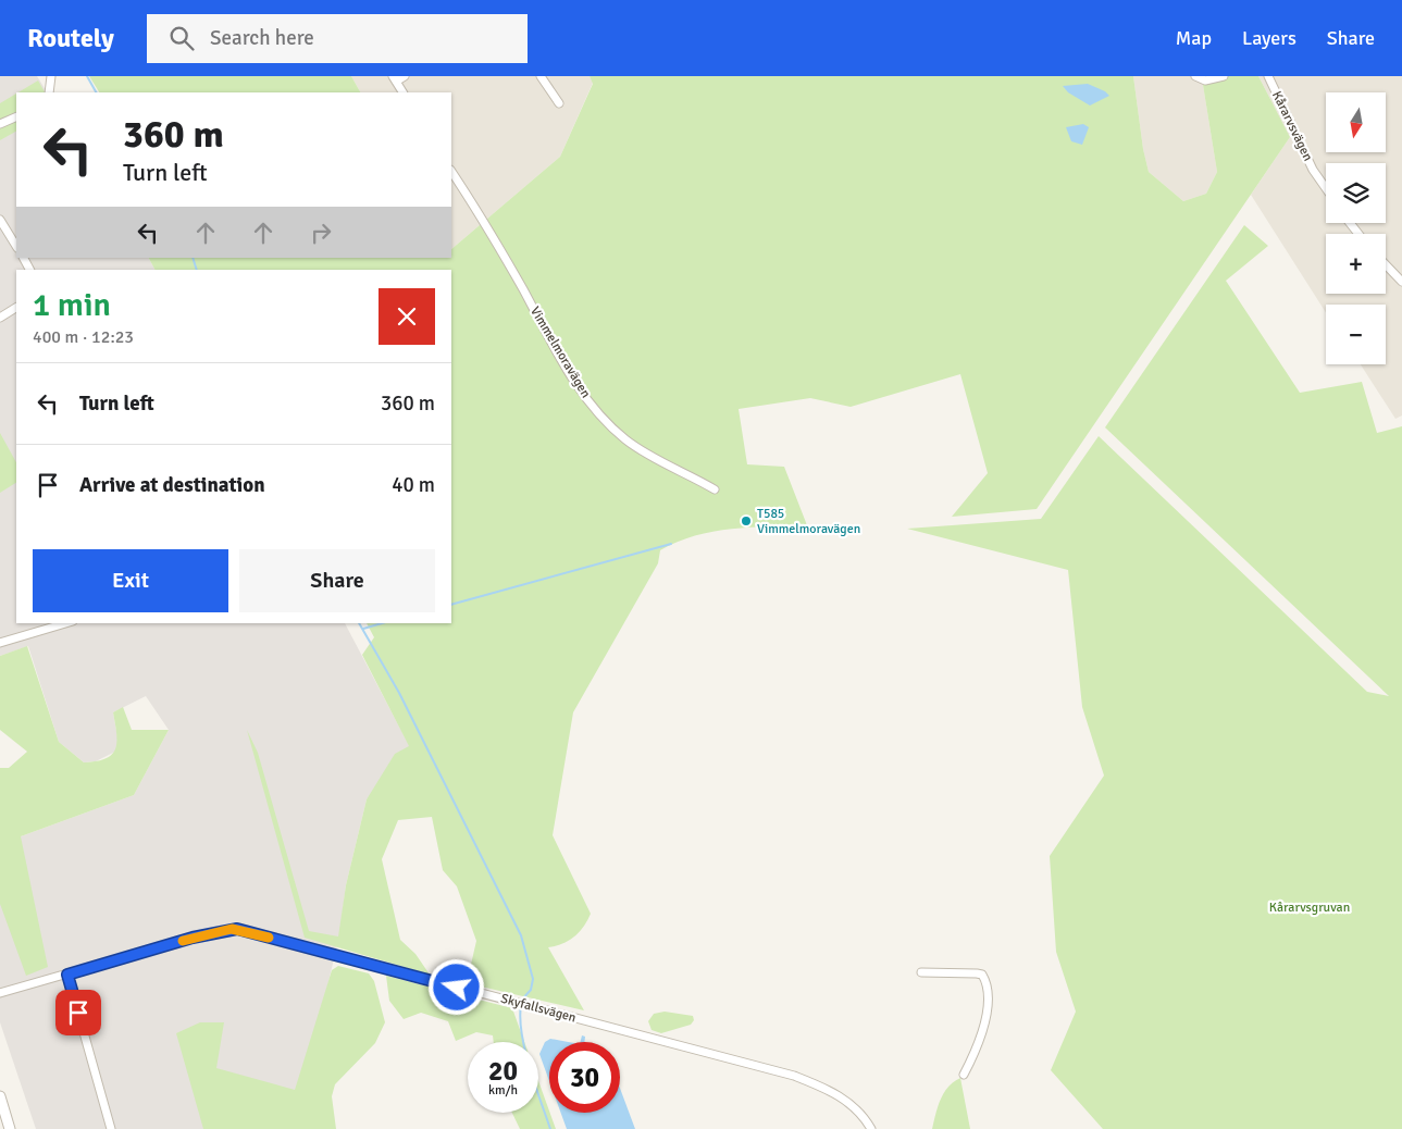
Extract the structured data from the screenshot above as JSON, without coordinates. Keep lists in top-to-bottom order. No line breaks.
{"streets":{"street":["Kårarvsvägen","Vimmelmoravägen","Skyfallsvägen"]},"parks":["Kårarvsgruvan"],"places":["T585 Vimmelmoravägen"],"north":"bottom","page":{"header":"Routely","search":"Search here","nav":["Map","Layers","Share"],"map_buttons":["+","−"],"turn":["360 m","Turn left"],"heading":["1 min","400 m · 12:23"],"list":[{"name":"Turn left","value":"360 m"},{"name":"Arrive at destination","value":"40 m"}],"buttons":["Exit","Share"],"speed":"20 km/h","limit":"30"}}
